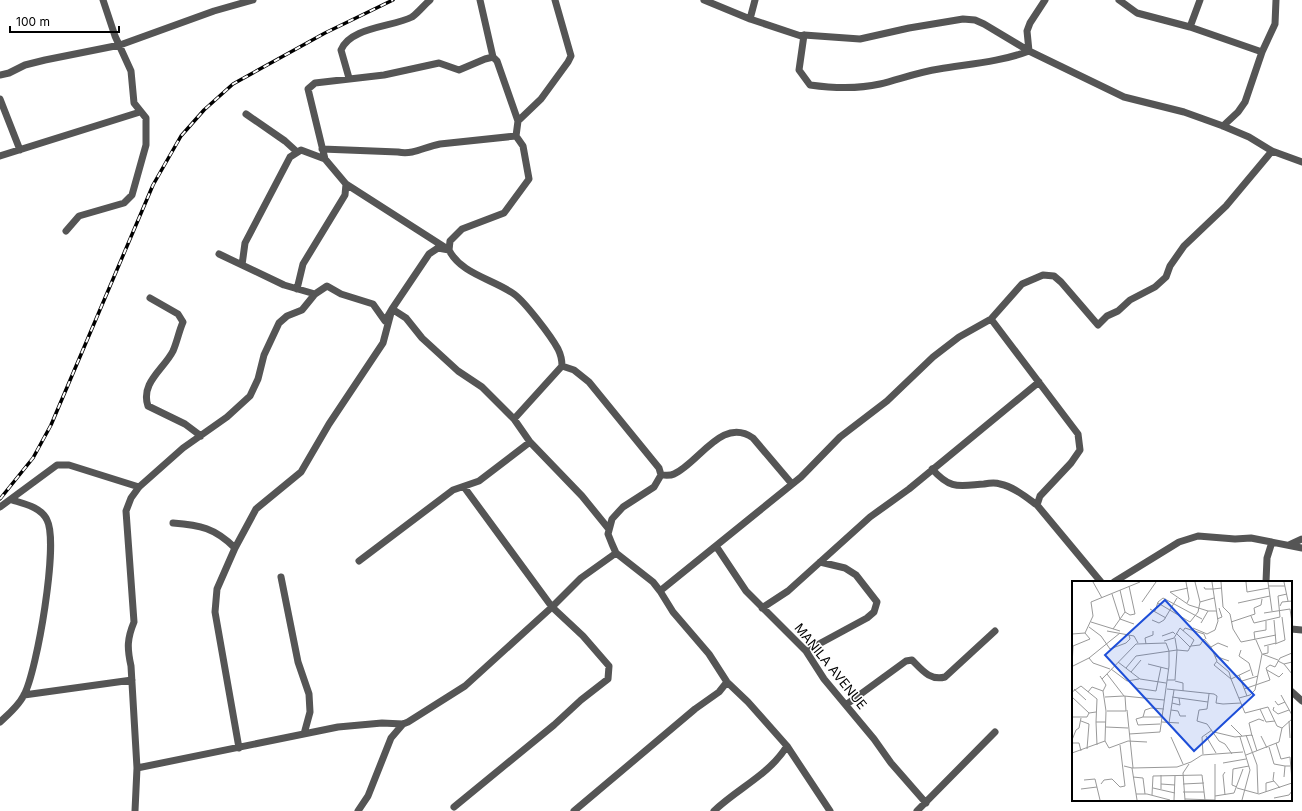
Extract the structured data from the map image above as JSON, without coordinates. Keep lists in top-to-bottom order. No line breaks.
{"streets":{"street":["MANILA AVENUE"]},"scale_bar":"100 m"}
